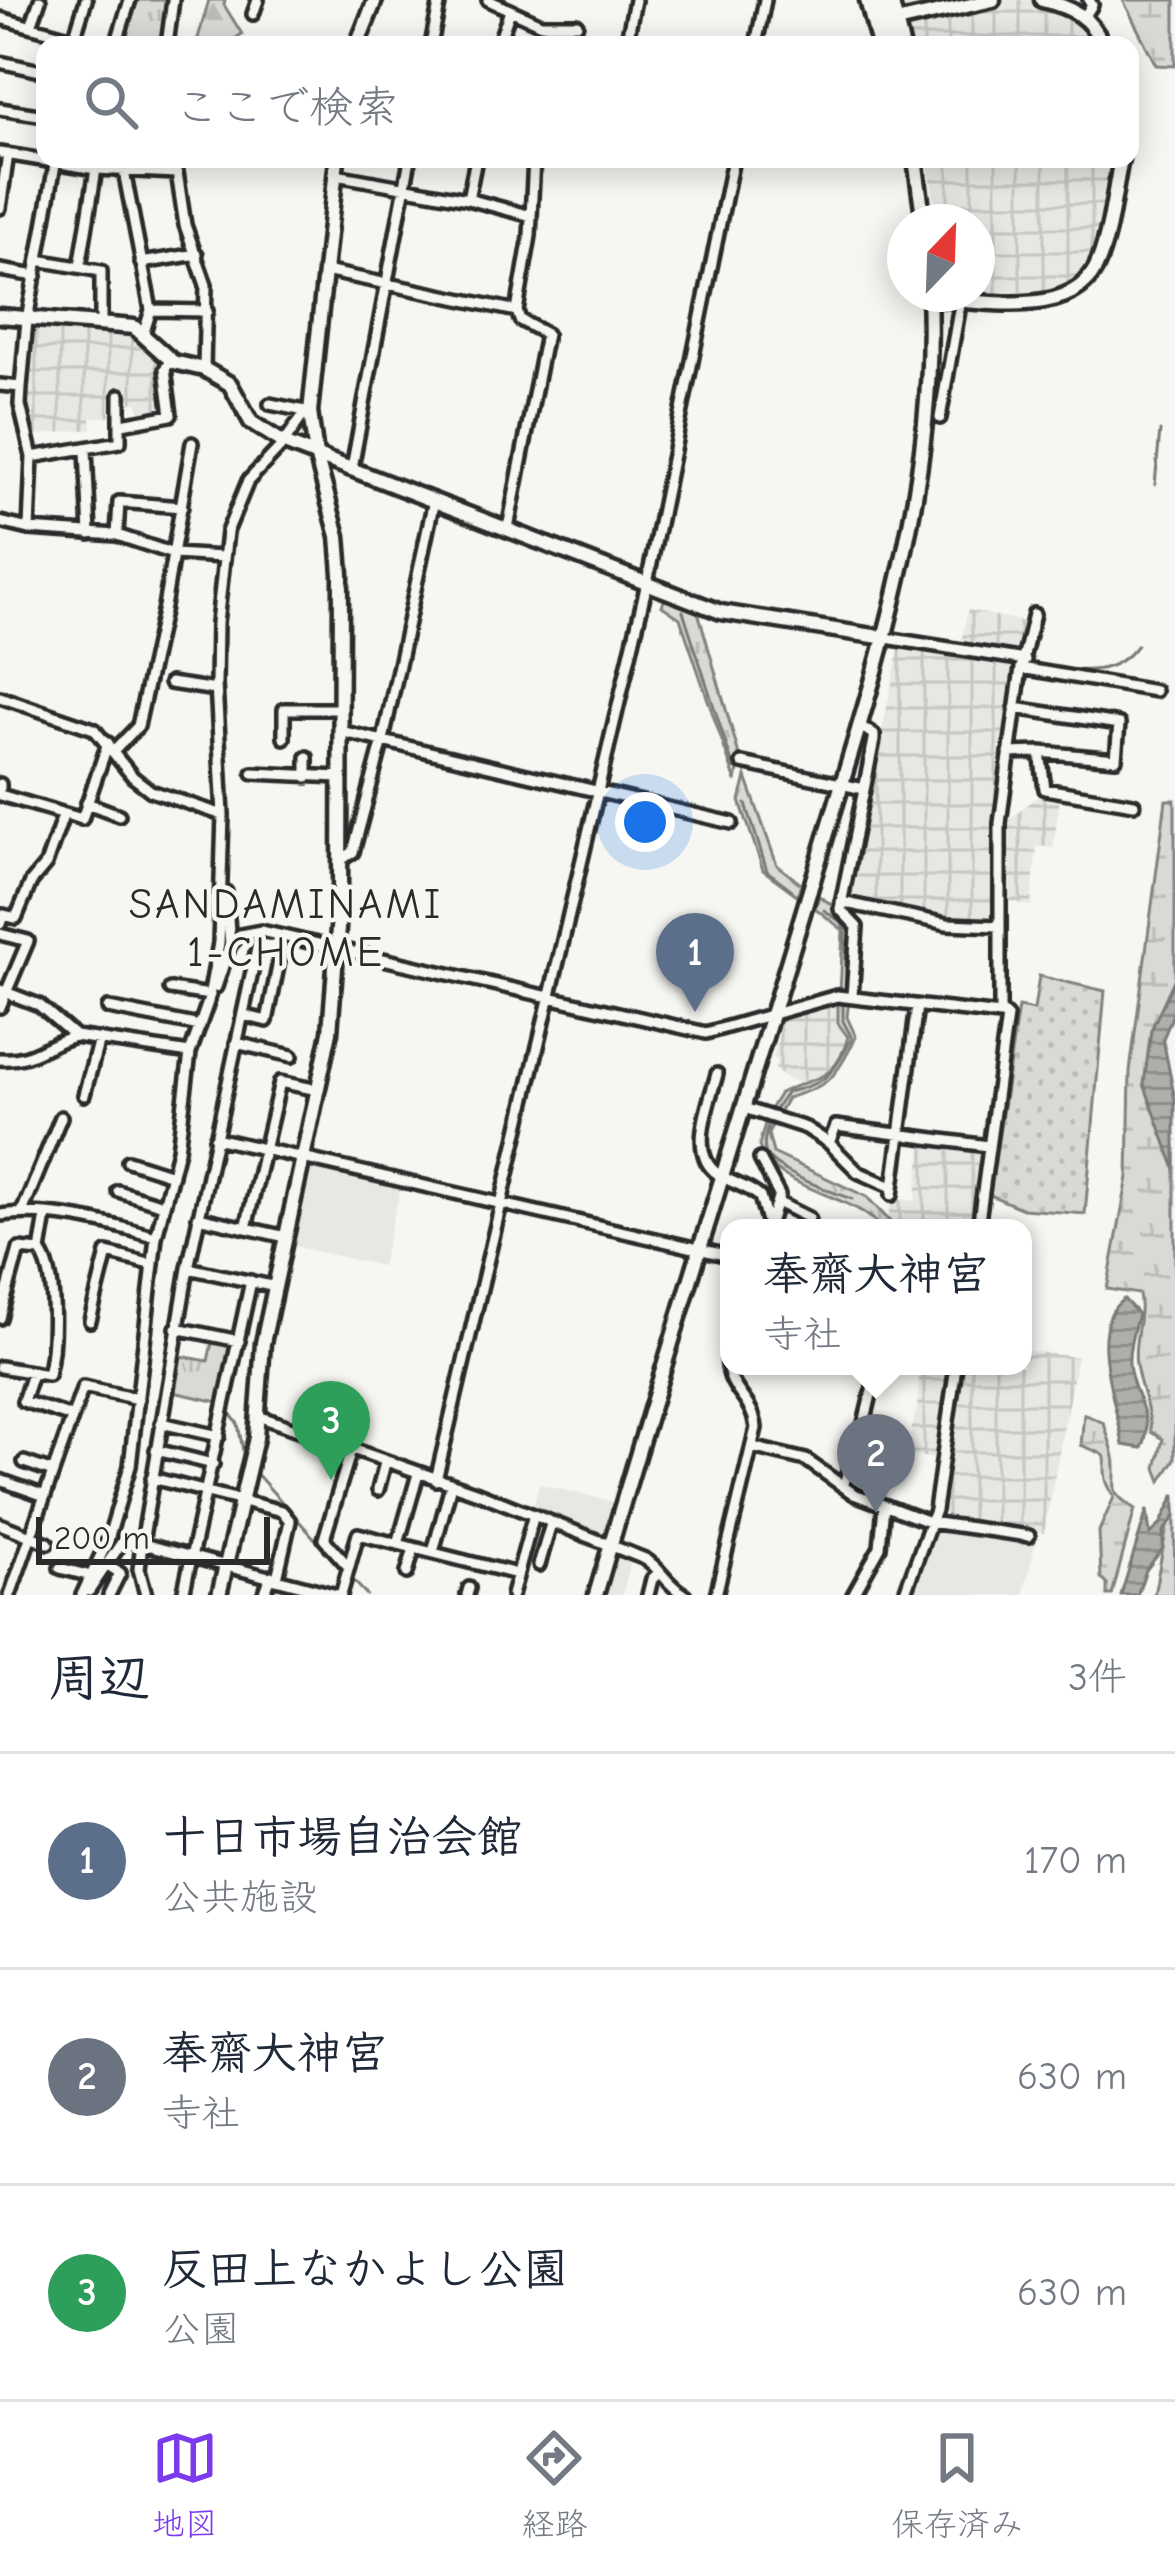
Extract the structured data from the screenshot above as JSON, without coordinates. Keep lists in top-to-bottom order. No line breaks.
{"districts":["SANDAMINAMI 1-CHOME"],"scale_bar":"200 m","north":"top right","page":{"search":"ここで検索","pins":["1","3","2"],"popup":["奉齋大神宮","寺社"],"scale":"200 m","heading":["周辺","3件"],"list":[{"mark":"1","name":"十日市場自治会館","note":"公共施設","value":"170 m"},{"mark":"2","name":"奉齋大神宮","note":"寺社","value":"630 m"},{"mark":"3","name":"反田上なかよし公園","note":"公園","value":"630 m"}],"nav":["地図","経路","保存済み"]}}
